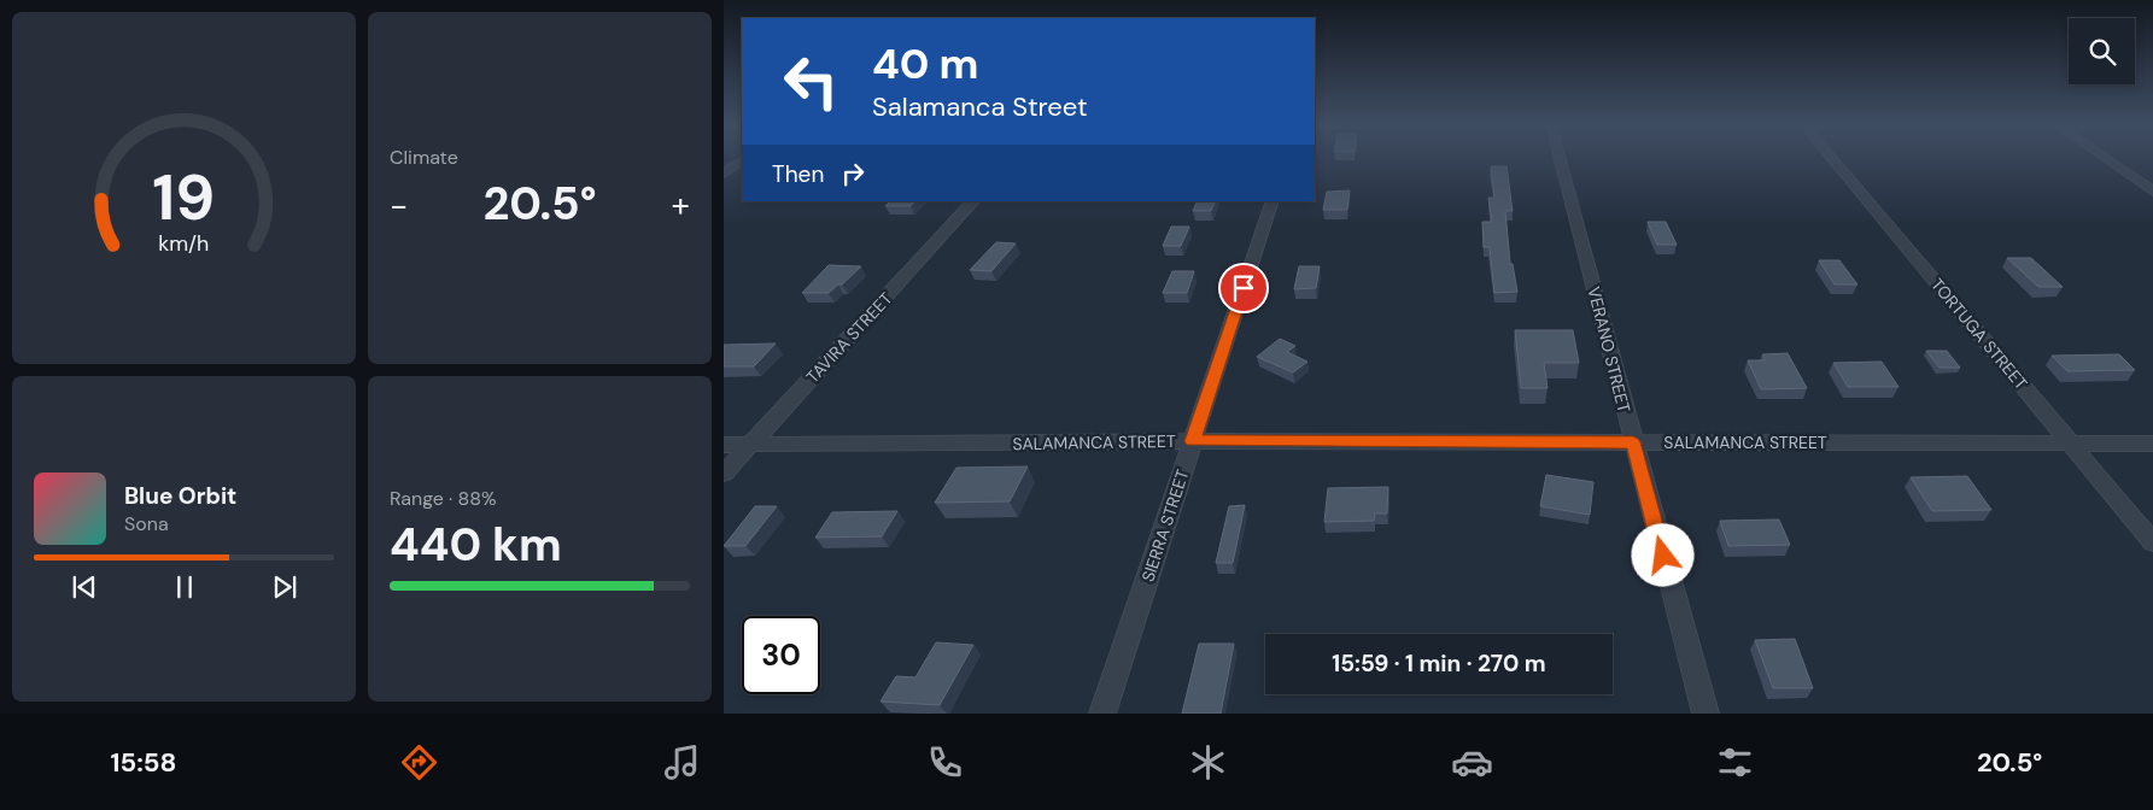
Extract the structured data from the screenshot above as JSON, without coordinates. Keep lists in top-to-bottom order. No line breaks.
{"streets":{"street":["TORTUGA STREET","TAVIRA STREET","VERANO STREET","SALAMANCA STREET","SIERRA STREET"]},"crossings":[["TORTUGA STREET","SALAMANCA STREET"],["TAVIRA STREET","SALAMANCA STREET"],["VERANO STREET","SALAMANCA STREET"],["SALAMANCA STREET","SIERRA STREET"]],"page":{"tile":["Climate",["Range · 88%","440 km"]],"turn":["40 m","Salamanca Street"],"then":"Then","heat":["−","20.5°","+"],"song":["Blue Orbit","Sona"],"limit":"30","trip":"15:59 · 1 min · 270 m","tabs":["15:58","20.5°"],"gauge":["19","km/h"]}}
